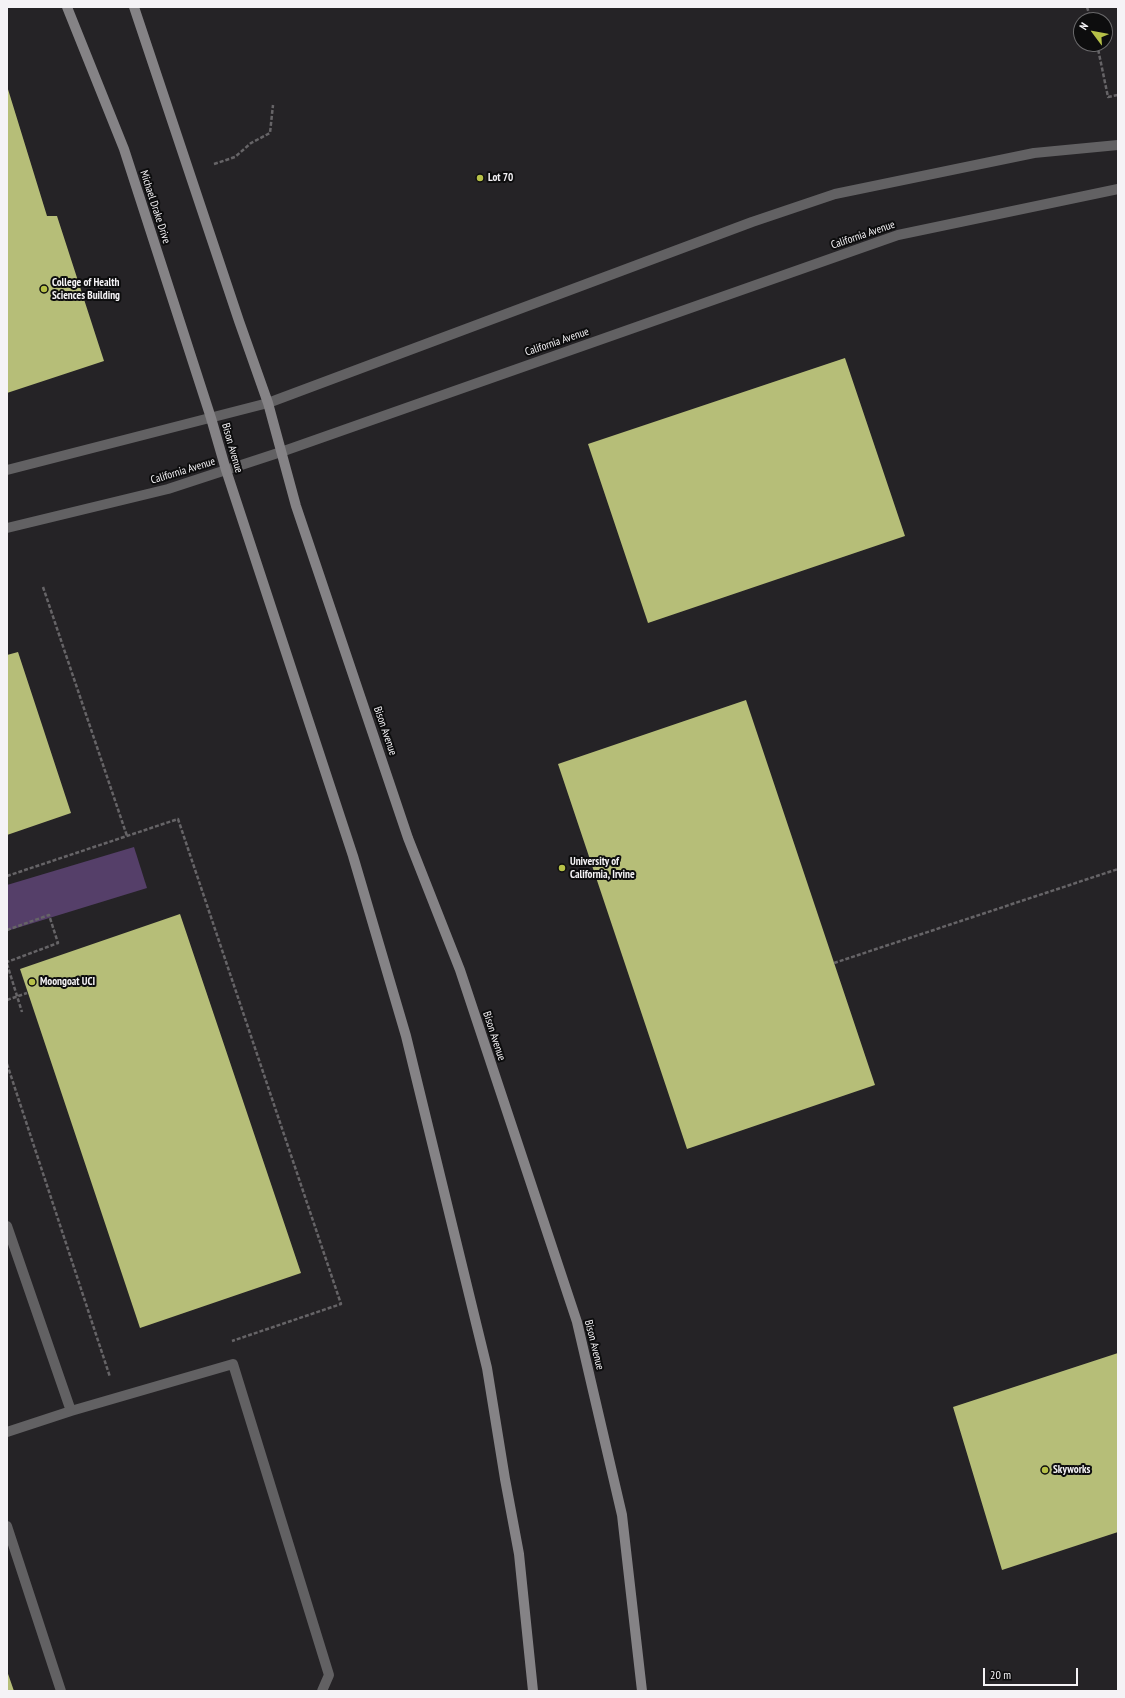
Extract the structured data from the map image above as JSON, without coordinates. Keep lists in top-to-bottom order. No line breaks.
{"streets":{"main road":["Michael Drake Drive","Bison Avenue"],"street":["California Avenue"]},"crossings":[["Michael Drake Drive","Bison Avenue"],["California Avenue","Bison Avenue"]],"places":["Lot 70","College of Health Sciences Building","University of California, Irvine","Moongoat UCI","Skyworks"],"scale_bar":"20 m","north":"top left"}
